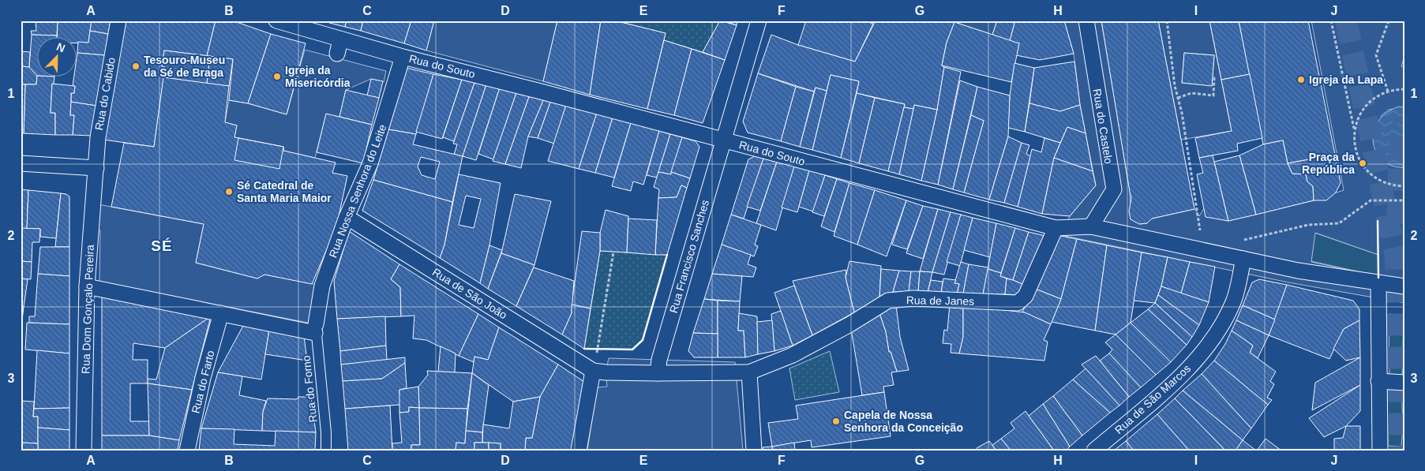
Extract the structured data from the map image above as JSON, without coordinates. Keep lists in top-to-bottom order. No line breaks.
{"streets":{"street":["Rua do Souto","Rua do Cabido","Rua do Castelo","Rua Nossa Senhora do Leite","Rua Francisco Sanches","Rua de São João","Rua de Janes","Rua Dom Gonçalo Pereira","Rua do Farto","Rua de São Marcos"],"lane":["Rua do Forno"]},"crossings":[["Rua do Souto","Rua Nossa Senhora do Leite"],["Rua do Souto","Rua Francisco Sanches"],["Rua do Souto","Rua de Janes"],["Rua do Cabido","Rua Dom Gonçalo Pereira"],["Rua Nossa Senhora do Leite","Rua de São João"],["Rua Nossa Senhora do Leite","Rua do Forno"]],"districts":["SÉ"],"places":["Tesouro-Museu da Sé de Braga","Igreja da Misericórdia","Igreja da Lapa","Praça da República","Sé Catedral de Santa Maria Maior","Capela de Nossa Senhora da Conceição"],"north":"top right","grid":{"columns":["A","B","C","D","E","F","G","H","I","J"],"rows":["1","2","3"]}}
